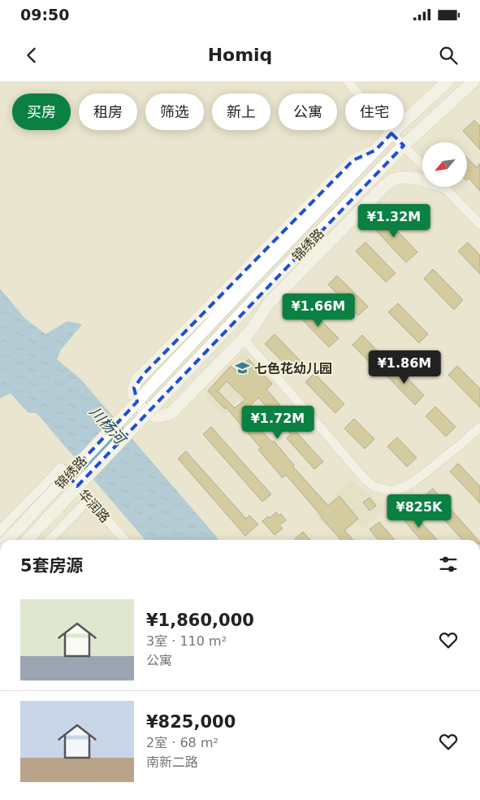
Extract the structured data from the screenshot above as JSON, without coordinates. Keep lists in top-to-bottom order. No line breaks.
{"streets":{"main road":["锦绣路"],"street":["华润路"]},"water":["川杨河"],"places":{"school or university":["七色花幼儿园"]},"north":"bottom left","page":{"status":"09:50","header":"Homiq","chip":["买房","租房","筛选","新上","公寓","住宅"],"price":["¥1.32M","¥1.66M","¥1.86M","¥1.72M","¥825K"],"heading":"5套房源","list":[{"name":"¥1,860,000","note":"3室 · 110 m² · 公寓"},{"name":"¥825,000","note":"2室 · 68 m² · 南新二路"}]}}
